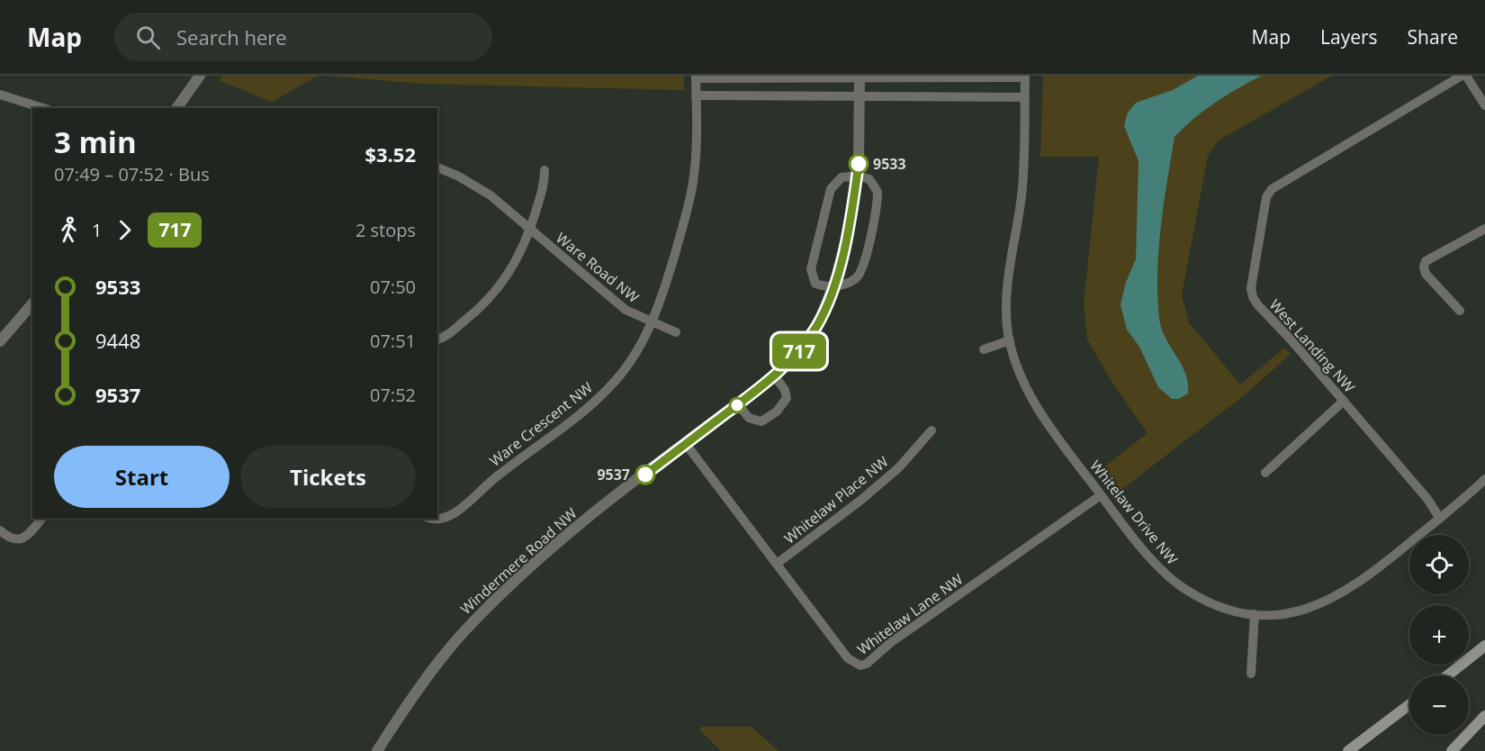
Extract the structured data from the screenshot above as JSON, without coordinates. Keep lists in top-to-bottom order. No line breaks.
{"streets":{"street":["Ware Road NW","West Landing NW","Ware Crescent NW","Whitelaw Place NW","Whitelaw Drive NW","Windermere Road NW","Whitelaw Lane NW"]},"crossings":[["Ware Road NW","Ware Crescent NW"],["West Landing NW","Whitelaw Drive NW"],["Whitelaw Place NW","Whitelaw Lane NW"],["Whitelaw Drive NW","Whitelaw Lane NW"],["Windermere Road NW","Whitelaw Lane NW"]],"places":["9533","9537"],"lines":["bus line 717"],"page":{"header":"Map","search":"Search here","nav":["Map","Layers","Share"],"on_map":"717","heading":["3 min","07:49 – 07:52 · Bus","$3.52"],"legs":["1","717","2 stops"],"list":[{"name":"9533","value":"07:50"},{"name":"9448","value":"07:51"},{"name":"9537","value":"07:52"}],"buttons":["Start","Tickets"],"map_buttons":["+","−"]}}
